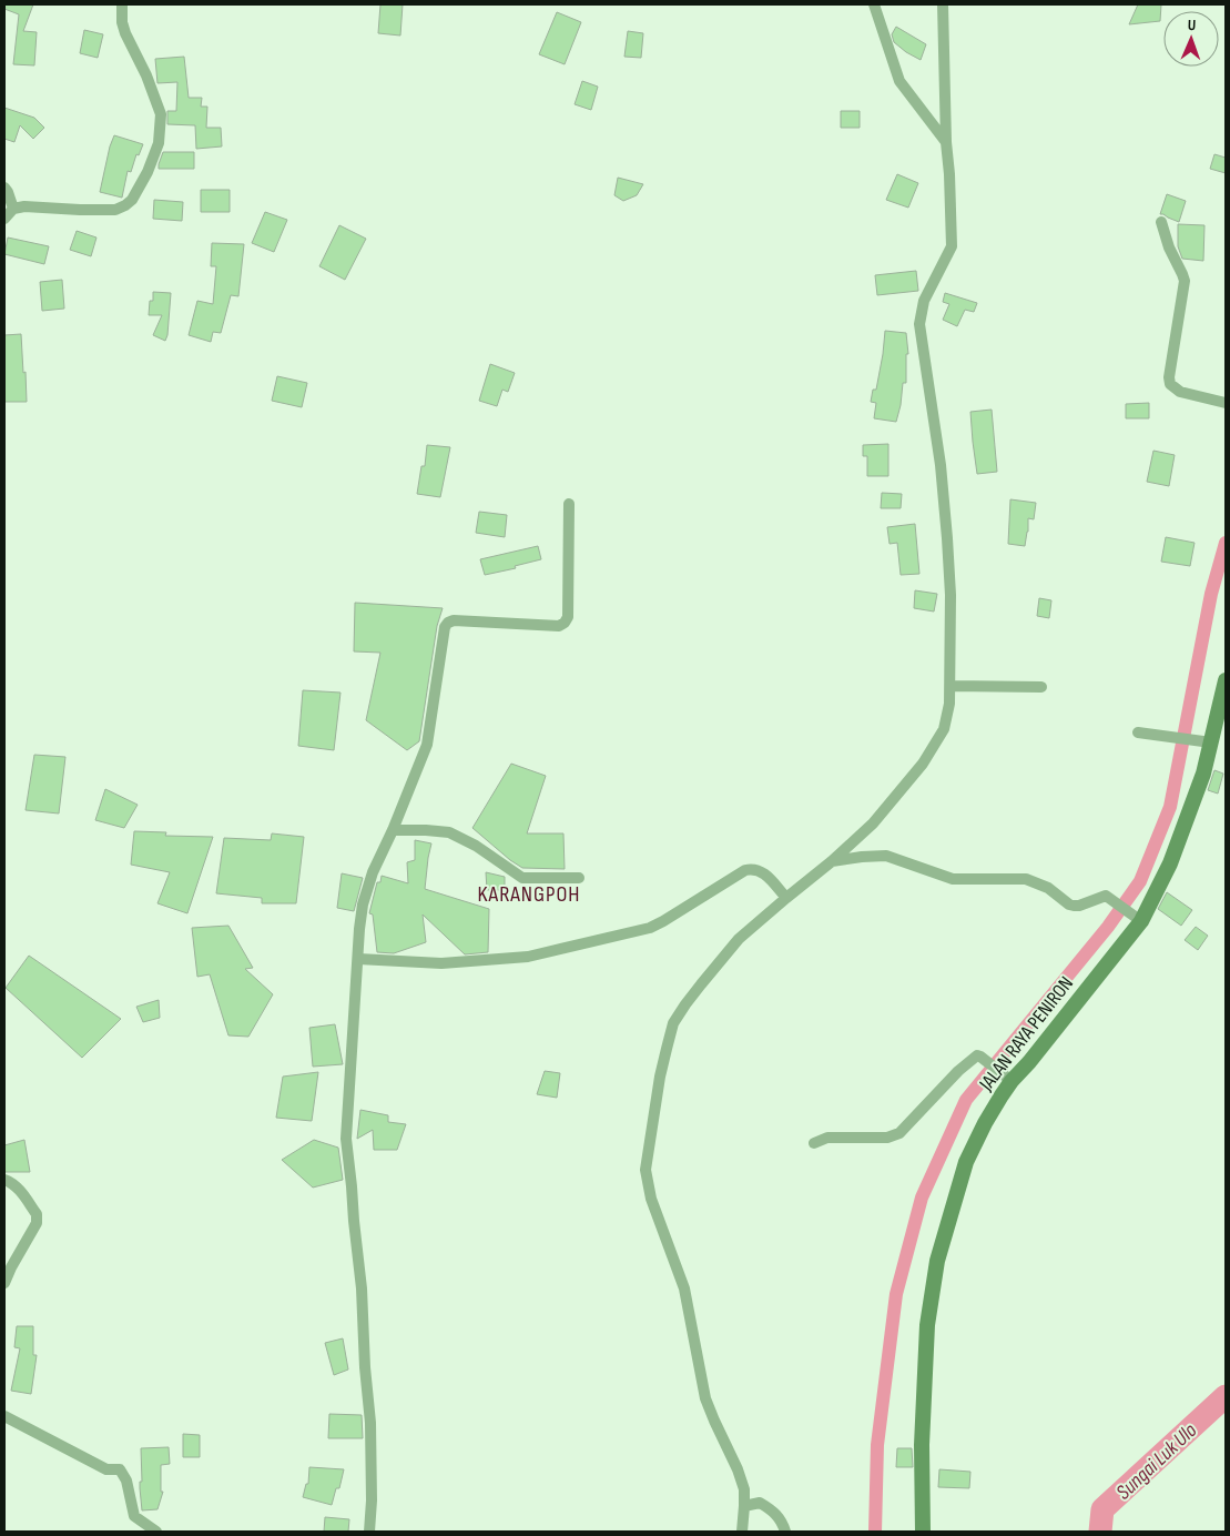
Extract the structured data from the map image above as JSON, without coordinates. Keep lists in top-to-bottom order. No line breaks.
{"streets":{"main road":["JALAN RAYA PENIRON"]},"districts":["KARANGPOH"],"water":["Sungai Luk Ulo"],"north":"top"}
